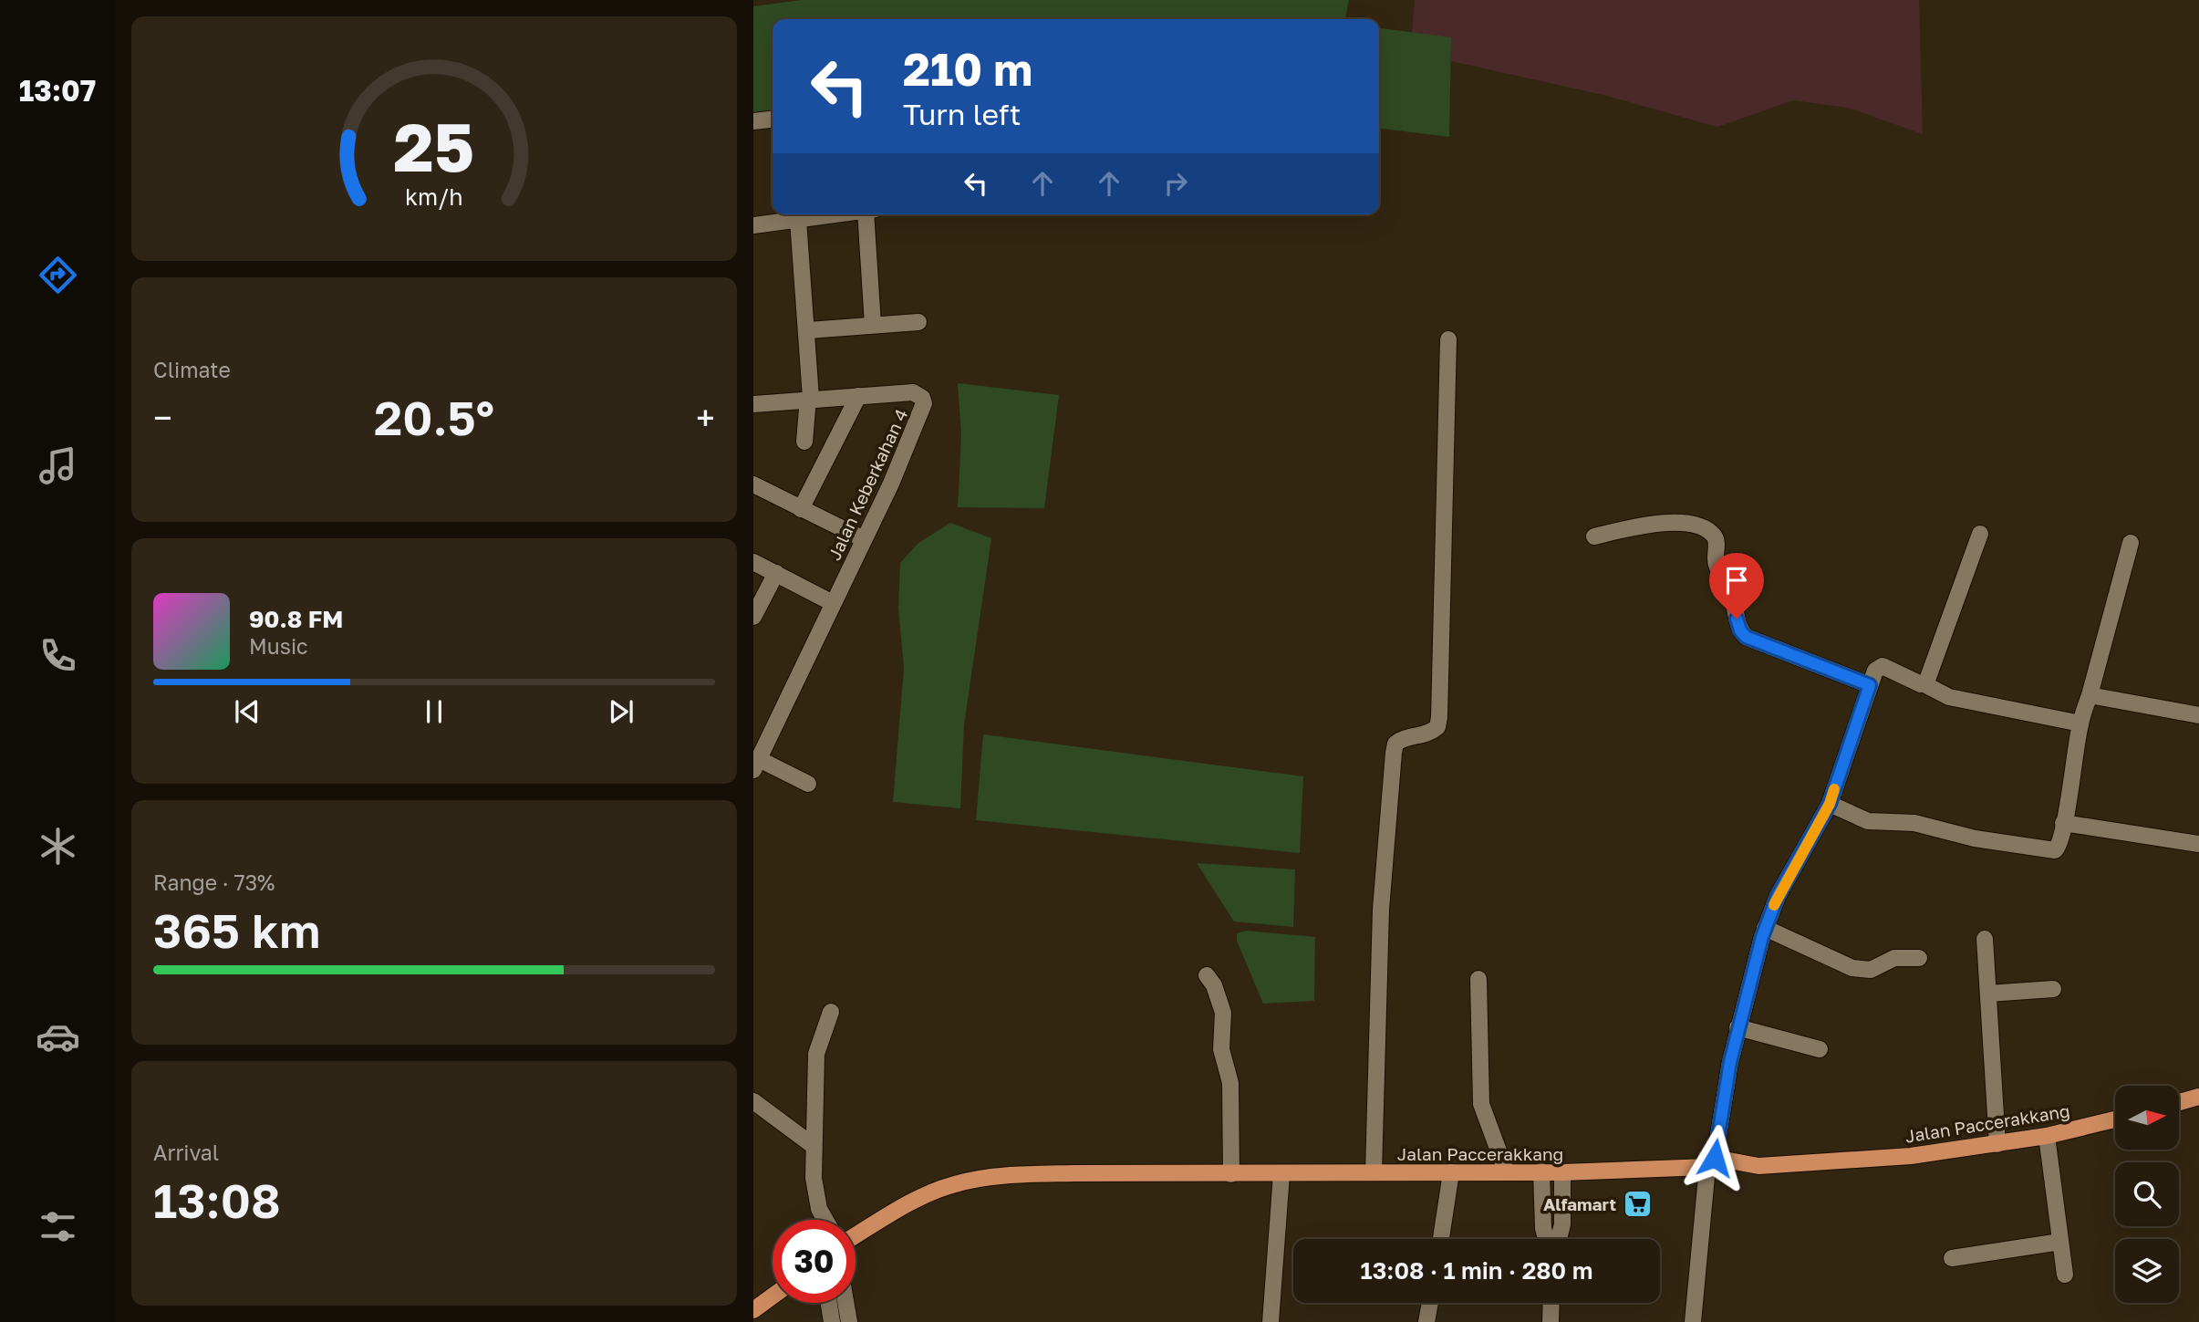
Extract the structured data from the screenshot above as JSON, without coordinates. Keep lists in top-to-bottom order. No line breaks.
{"streets":{"main road":["Jalan Paccerakkang"],"street":["Jalan Keberkahan 4"]},"places":{"supermarket":["Alfamart"]},"north":"right","page":{"tabs":"13:07","turn":["210 m","Turn left"],"tile":["Climate",["Range · 73%","365 km"],["Arrival","13:08"]],"heat":["−","20.5°","+"],"song":["90.8 FM","Music"],"limit":"30","trip":"13:08 · 1 min · 280 m","gauge":["25","km/h"]}}
